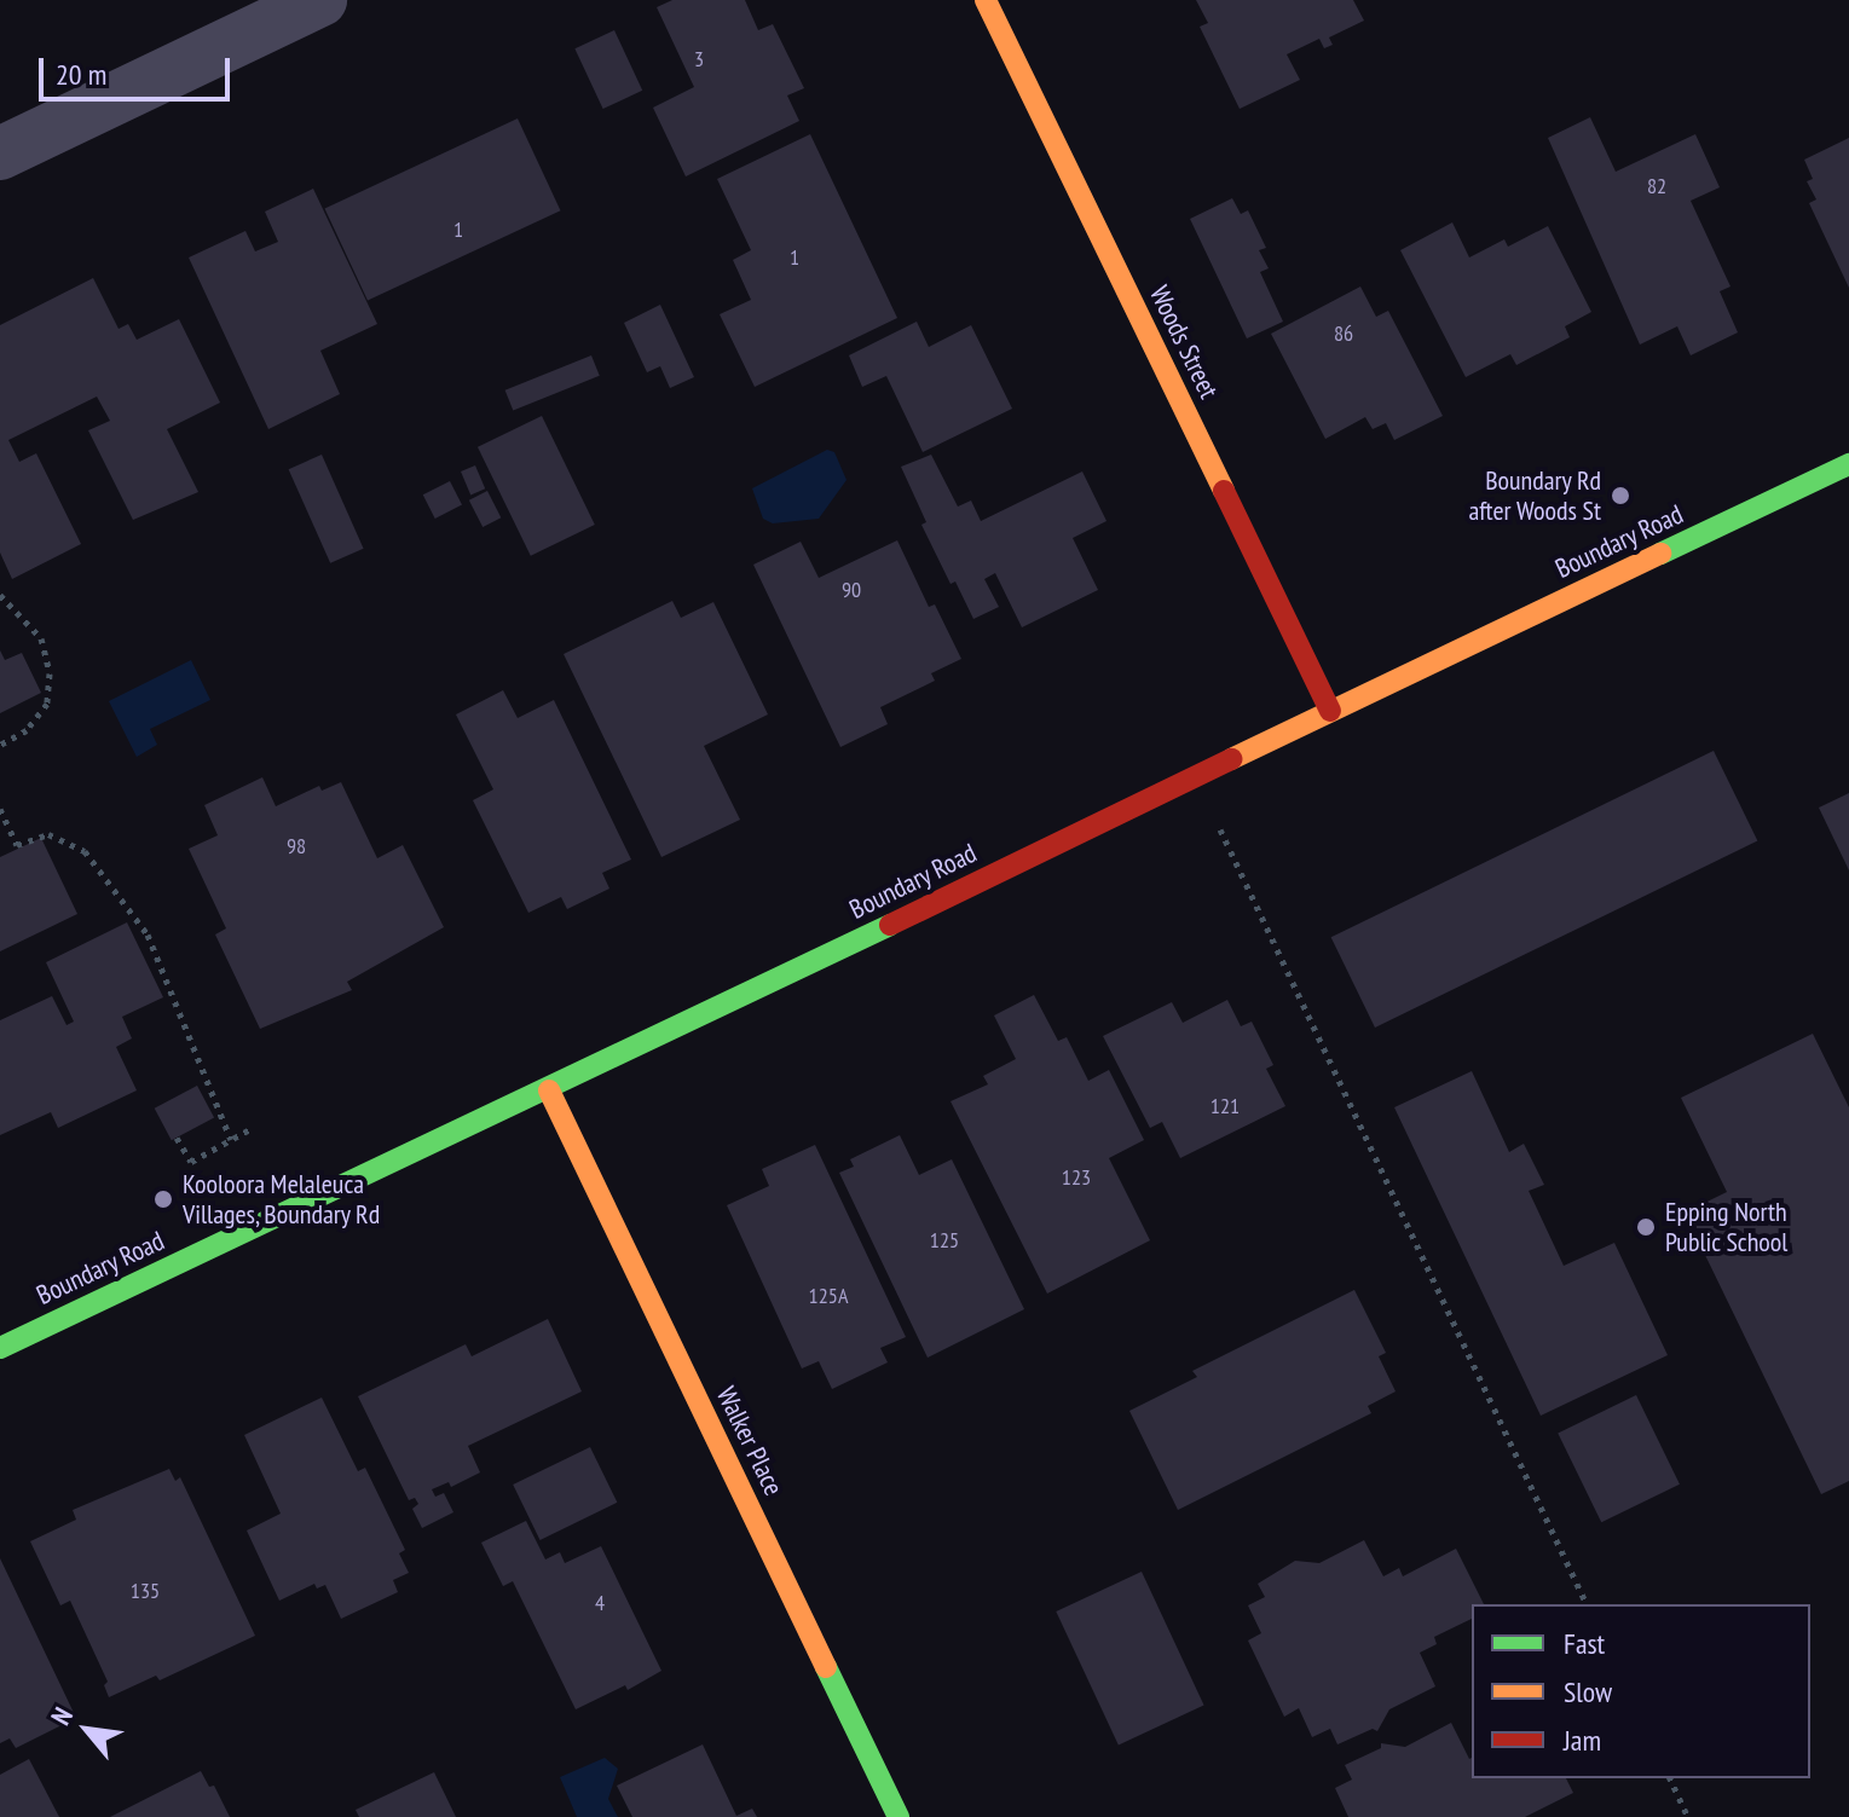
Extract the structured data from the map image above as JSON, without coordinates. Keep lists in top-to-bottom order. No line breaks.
{"streets":{"street":["Woods Street","Boundary Road","Walker Place"]},"crossings":[["Woods Street","Boundary Road"],["Boundary Road","Walker Place"]],"places":["Boundary Rd after Woods St","Kooloora Melaleuca Villages, Boundary Rd","Epping North Public School"],"house_numbers":["3","82","1","1","86","90","98","121","123","125","125A","135","4"],"legend":["Fast","Slow","Jam"],"scale_bar":"20 m","north":"top left"}
